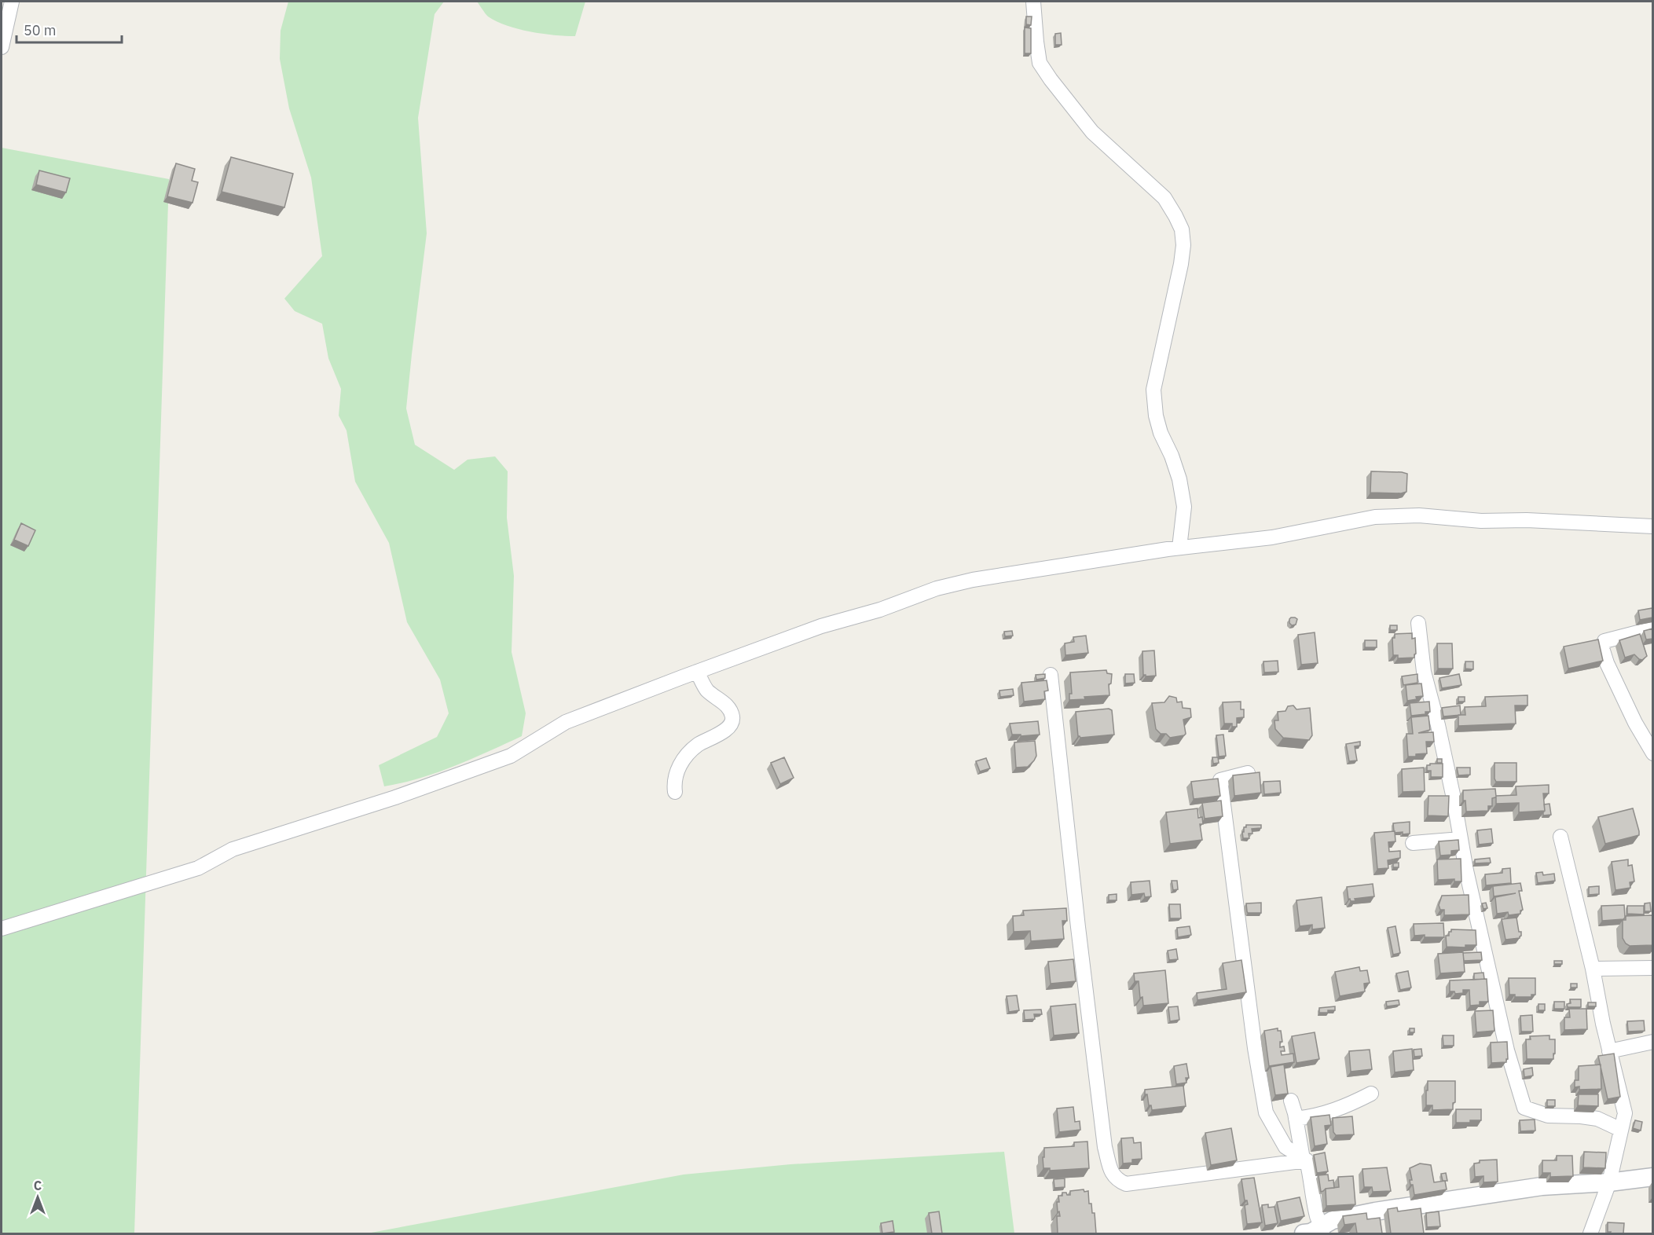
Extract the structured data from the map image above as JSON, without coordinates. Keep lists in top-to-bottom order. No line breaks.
{"scale_bar":"50 m","north":"top"}
